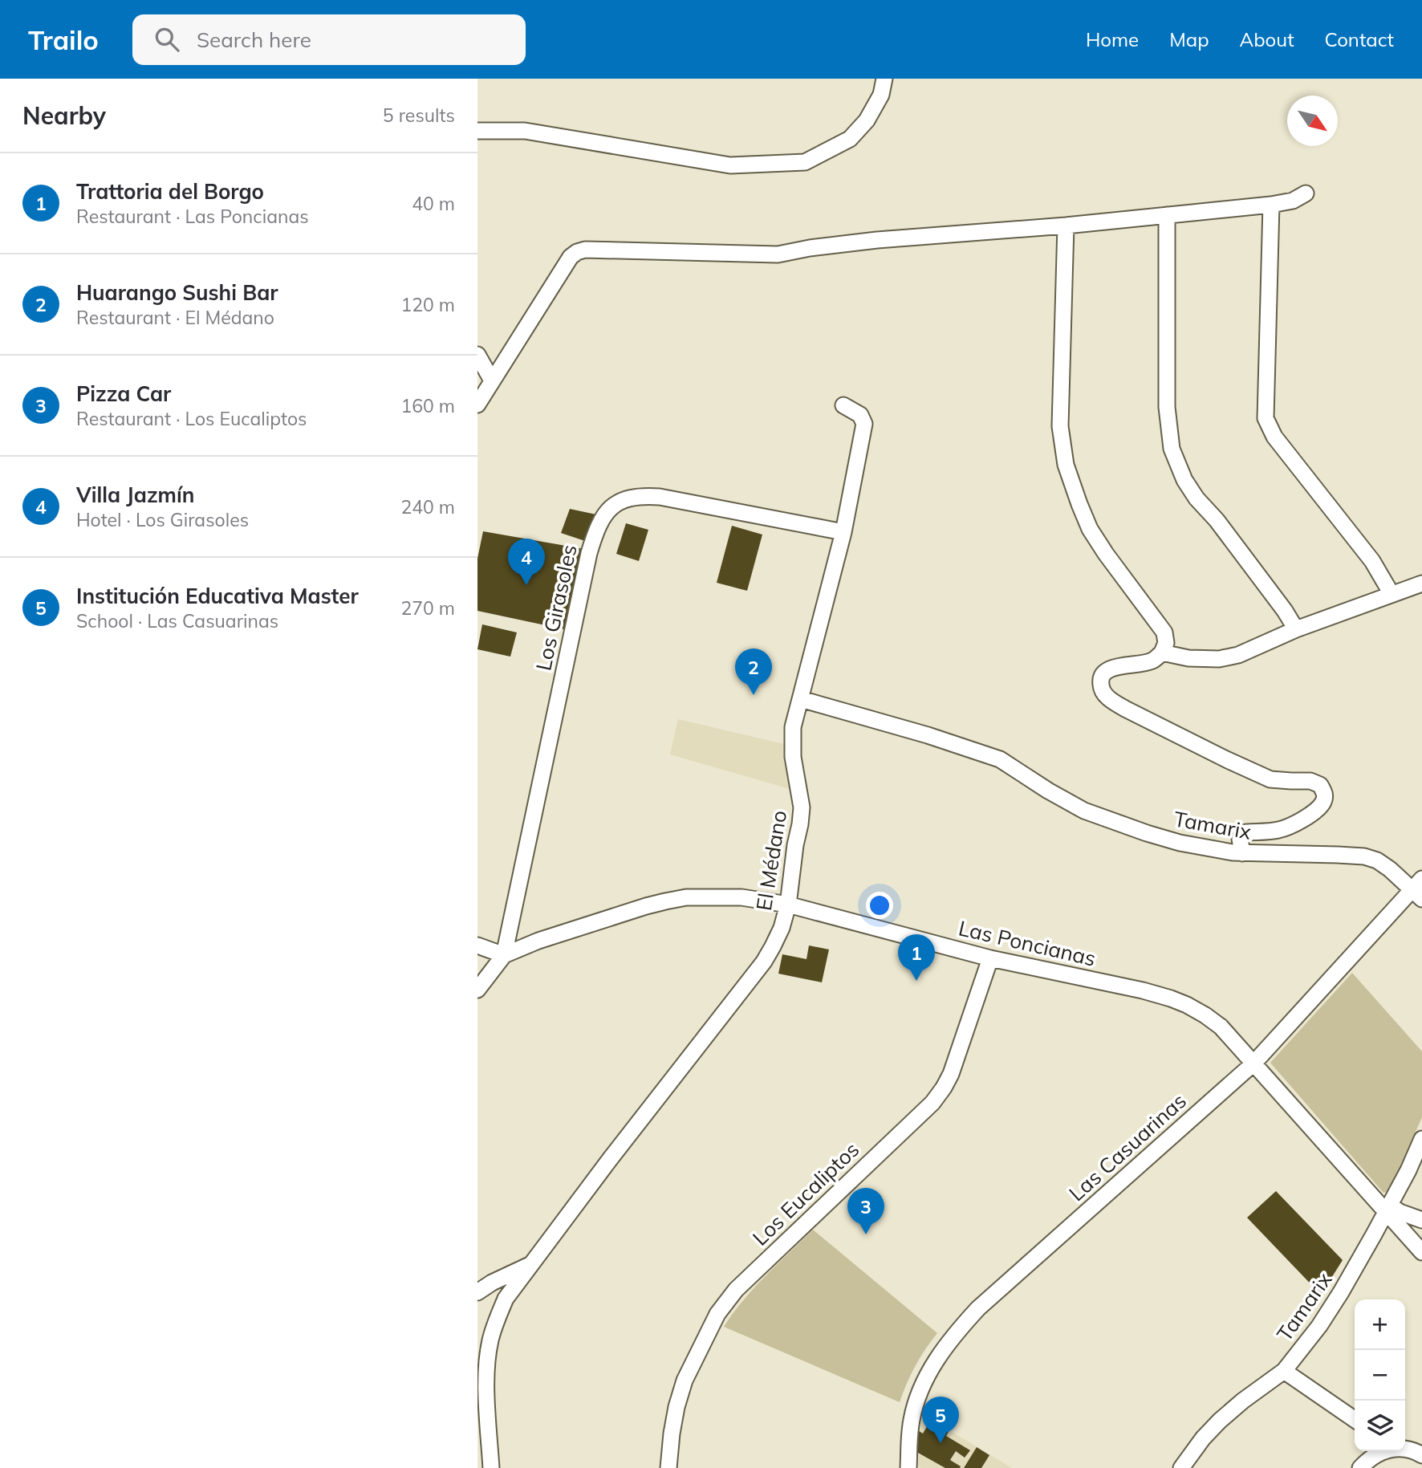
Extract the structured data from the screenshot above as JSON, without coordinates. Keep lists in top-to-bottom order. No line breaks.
{"streets":{"street":["Los Girasoles","Tamarix","El Médano","Las Poncianas","Las Casuarinas","Los Eucaliptos"]},"crossings":[["Los Girasoles","El Médano"],["Los Girasoles","Las Poncianas"],["Tamarix","El Médano"],["Tamarix","Las Poncianas"],["Tamarix","Las Casuarinas"],["El Médano","Las Poncianas"],["Las Poncianas","Las Casuarinas"],["Las Poncianas","Los Eucaliptos"]],"north":"bottom right","page":{"header":"Trailo","search":"Search here","nav":["Home","Map","About","Contact"],"heading":["Nearby","5 results"],"list":[{"mark":"1","name":"Trattoria del Borgo","note":"Restaurant · Las Poncianas","value":"40 m"},{"mark":"2","name":"Huarango Sushi Bar","note":"Restaurant · El Médano","value":"120 m"},{"mark":"3","name":"Pizza Car","note":"Restaurant · Los Eucaliptos","value":"160 m"},{"mark":"4","name":"Villa Jazmín","note":"Hotel · Los Girasoles","value":"240 m"},{"mark":"5","name":"Institución Educativa Master","note":"School · Las Casuarinas","value":"270 m"}],"pins":["4","2","1","3","5"],"map_buttons":["+","−"]}}
